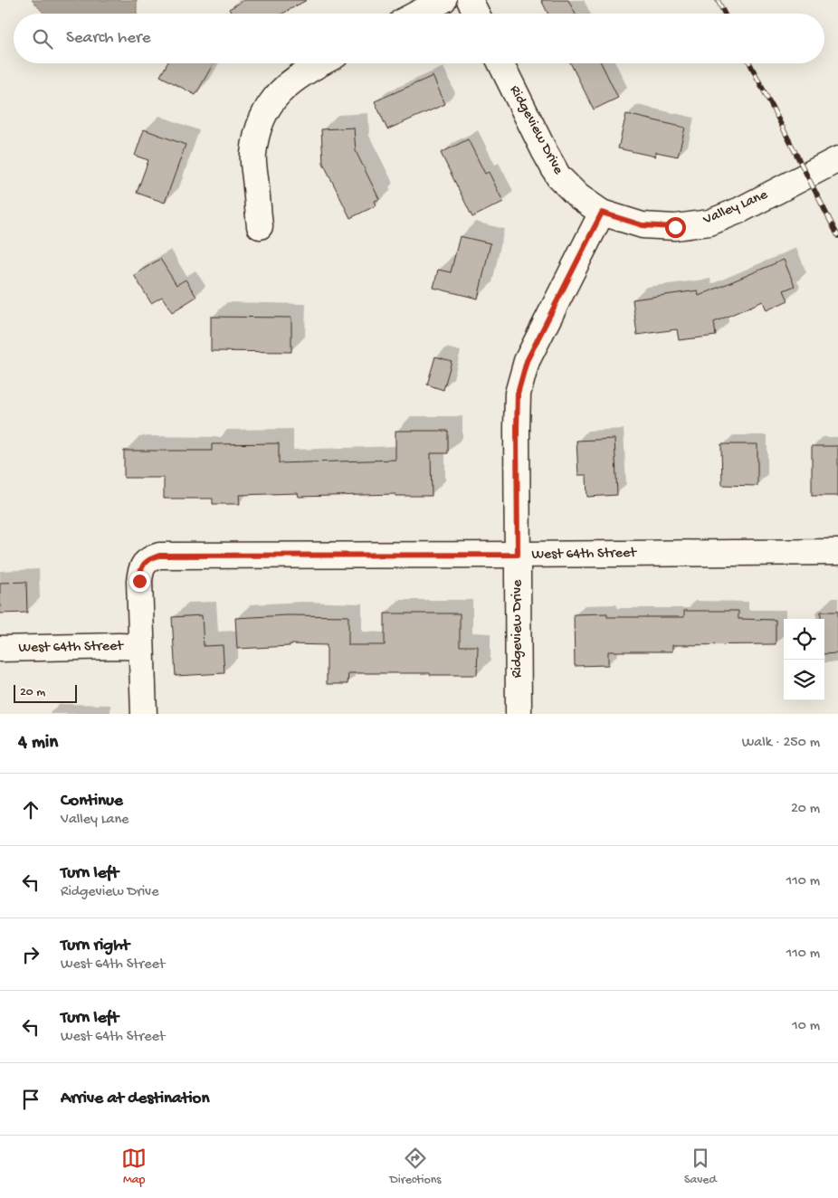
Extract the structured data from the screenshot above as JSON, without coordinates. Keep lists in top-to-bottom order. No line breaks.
{"streets":{"street":["Ridgeview Drive","Valley Lane","West 64th Street"]},"crossings":[["Ridgeview Drive","Valley Lane"],["Ridgeview Drive","West 64th Street"]],"scale_bar":"20 m","page":{"search":"Search here","scale":"20 m","heading":["4 min","Walk · 250 m"],"list":[["Continue","Valley Lane","20 m"],["Turn left","Ridgeview Drive","110 m"],["Turn right","West 64th Street","110 m"],["Turn left","West 64th Street","10 m"],"Arrive at destination"],"nav":["Map","Directions","Saved"]}}
